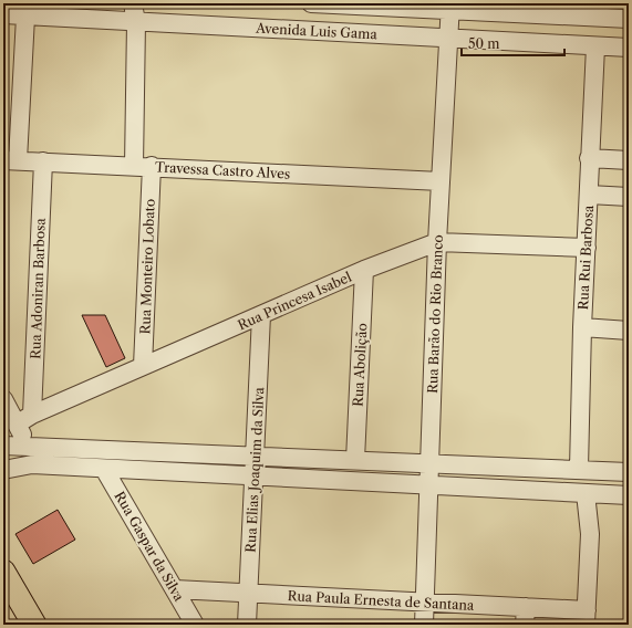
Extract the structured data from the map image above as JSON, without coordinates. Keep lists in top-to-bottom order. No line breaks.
{"streets":{"street":["Avenida Luis Gama","Travessa Castro Alves","Rua Rui Barbosa","Rua Monteiro Lobato","Rua Adoniran Barbosa","Rua Princesa Isabel","Rua Barão do Rio Branco","Rua Abolição","Rua Elias Joaquim da Silva","Rua Gaspar da Silva","Rua Paula Ernesta de Santana"]},"crossings":[["Avenida Luis Gama","Rua Rui Barbosa"],["Avenida Luis Gama","Rua Barão do Rio Branco"],["Travessa Castro Alves","Rua Monteiro Lobato"],["Travessa Castro Alves","Rua Adoniran Barbosa"],["Travessa Castro Alves","Rua Barão do Rio Branco"],["Rua Rui Barbosa","Rua Princesa Isabel"],["Rua Monteiro Lobato","Rua Princesa Isabel"],["Rua Adoniran Barbosa","Rua Princesa Isabel"],["Rua Princesa Isabel","Rua Barão do Rio Branco"],["Rua Princesa Isabel","Rua Abolição"],["Rua Princesa Isabel","Rua Elias Joaquim da Silva"],["Rua Barão do Rio Branco","Rua Paula Ernesta de Santana"],["Rua Elias Joaquim da Silva","Rua Paula Ernesta de Santana"],["Rua Gaspar da Silva","Rua Paula Ernesta de Santana"]],"scale_bar":"50 m"}
